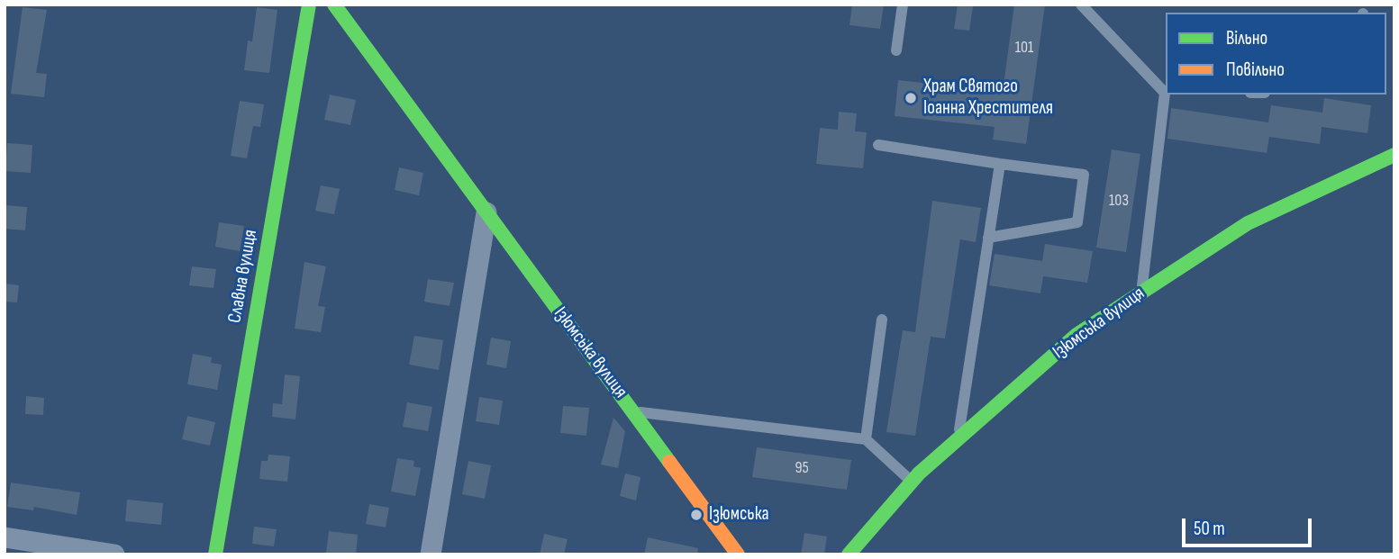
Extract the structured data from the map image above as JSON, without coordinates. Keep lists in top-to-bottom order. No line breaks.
{"streets":{"street":["Славна вулиця","Ізюмська вулиця"]},"places":["Храм Святого Іоанна Хрестителя","Ізюмська"],"house_numbers":["101","103","95"],"legend":["Вільно","Повільно"],"scale_bar":"50 m"}
